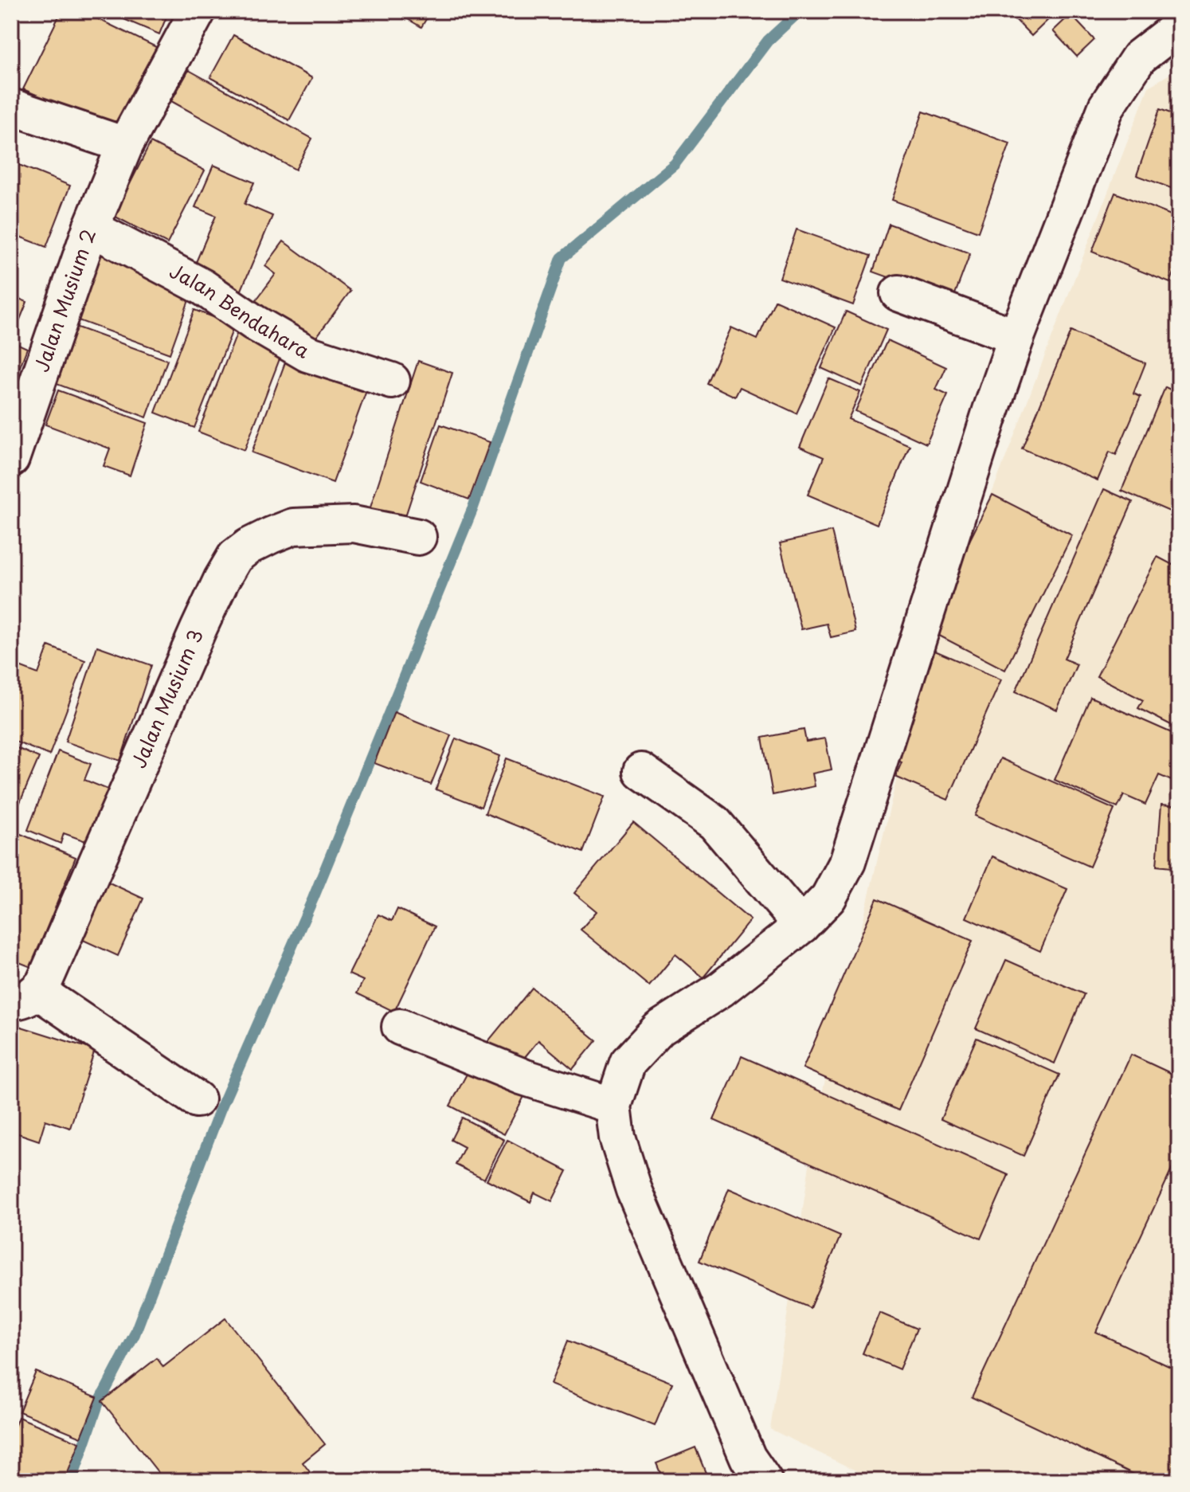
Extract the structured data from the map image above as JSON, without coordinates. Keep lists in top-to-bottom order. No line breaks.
{"streets":{"street":["Jalan Musium 2","Jalan Bendahara","Jalan Musium 3"]},"crossings":[["Jalan Musium 2","Jalan Bendahara"]]}
